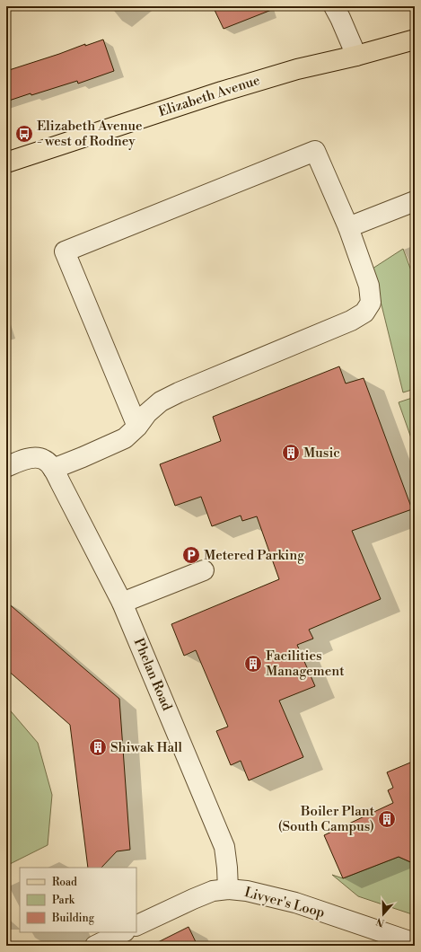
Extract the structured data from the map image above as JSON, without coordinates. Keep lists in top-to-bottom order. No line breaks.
{"streets":{"main road":["Elizabeth Avenue"],"street":["Phelan Road","Livyer's Loop"]},"crossings":[["Phelan Road","Livyer's Loop"]],"places":{"bus stop":["Elizabeth Avenue - west of Rodney"],"building":["Music","Facilities Management","Shiwak Hall","Boiler Plant (South Campus)"],"parking":["Metered Parking"]},"legend":["Road","Park","Building"],"north":"bottom"}
